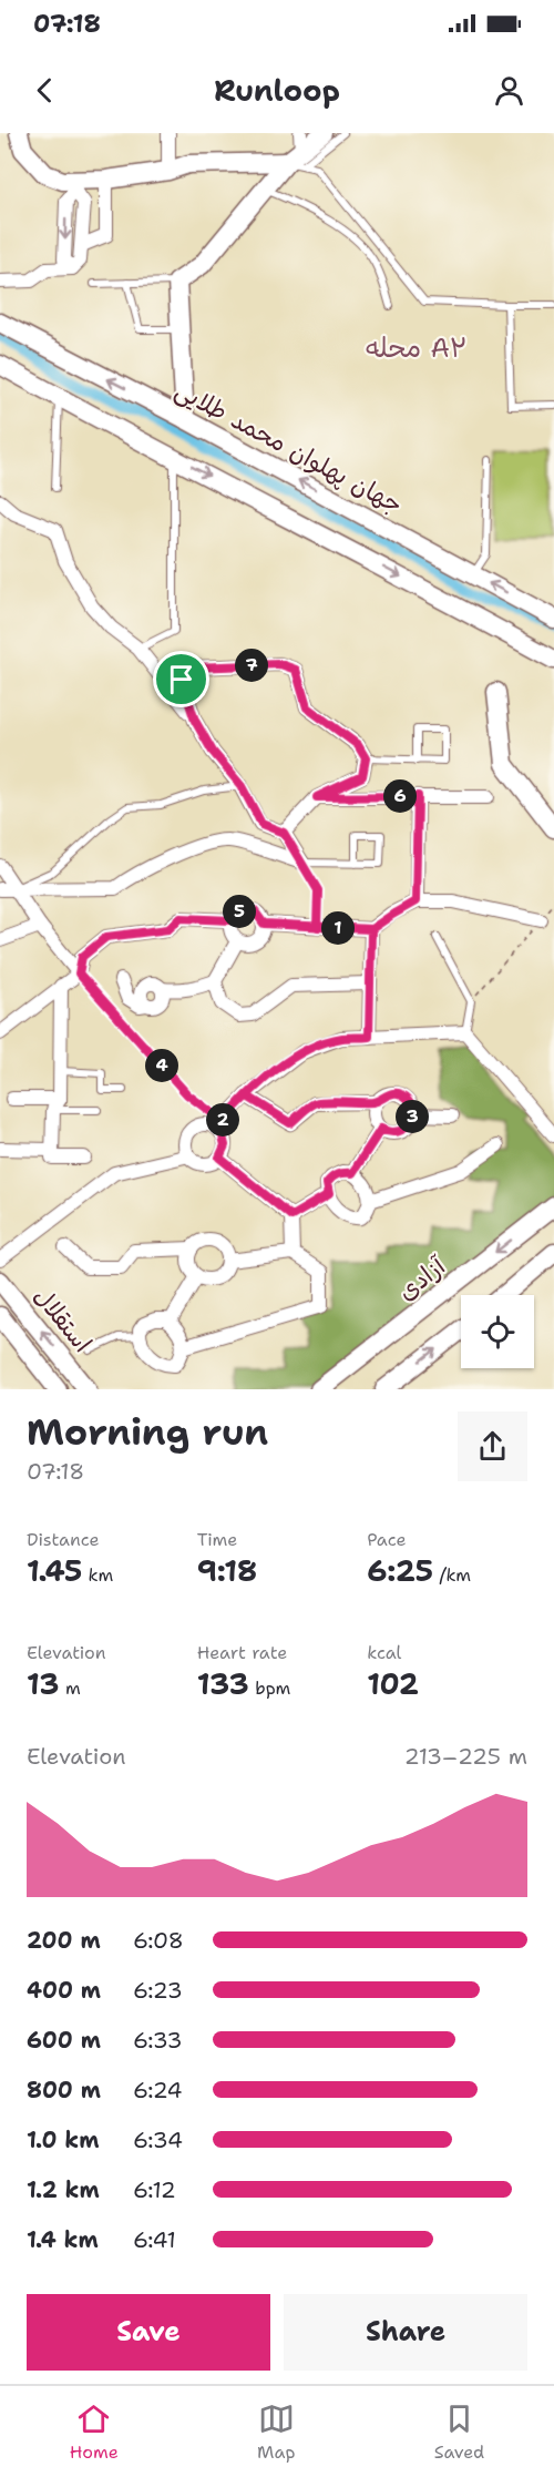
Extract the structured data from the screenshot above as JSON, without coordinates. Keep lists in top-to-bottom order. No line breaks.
{"streets":{"street":["جهان پهلوان محمد طلایی","آزادی","استقلال"]},"districts":["محله A۲"],"page":{"status":"07:18","header":"Runloop","pins":["7","6","5","1","4","3","2"],"heading":["Morning run","07:18"],"stats":[["Distance","1.45 km"],["Time","9:18"],["Pace","6:25 /km"],["Elevation","13 m"],["Heart rate","133 bpm"],["kcal","102"]],"chart":["Elevation","213–225 m"],"list":[{"name":"200 m","note":"6:08"},{"name":"400 m","note":"6:23"},{"name":"600 m","note":"6:33"},{"name":"800 m","note":"6:24"},{"name":"1.0 km","note":"6:34"},{"name":"1.2 km","note":"6:12"},{"name":"1.4 km","note":"6:41"}],"buttons":["Save","Share"],"tabs":["Home","Map","Saved"]}}
